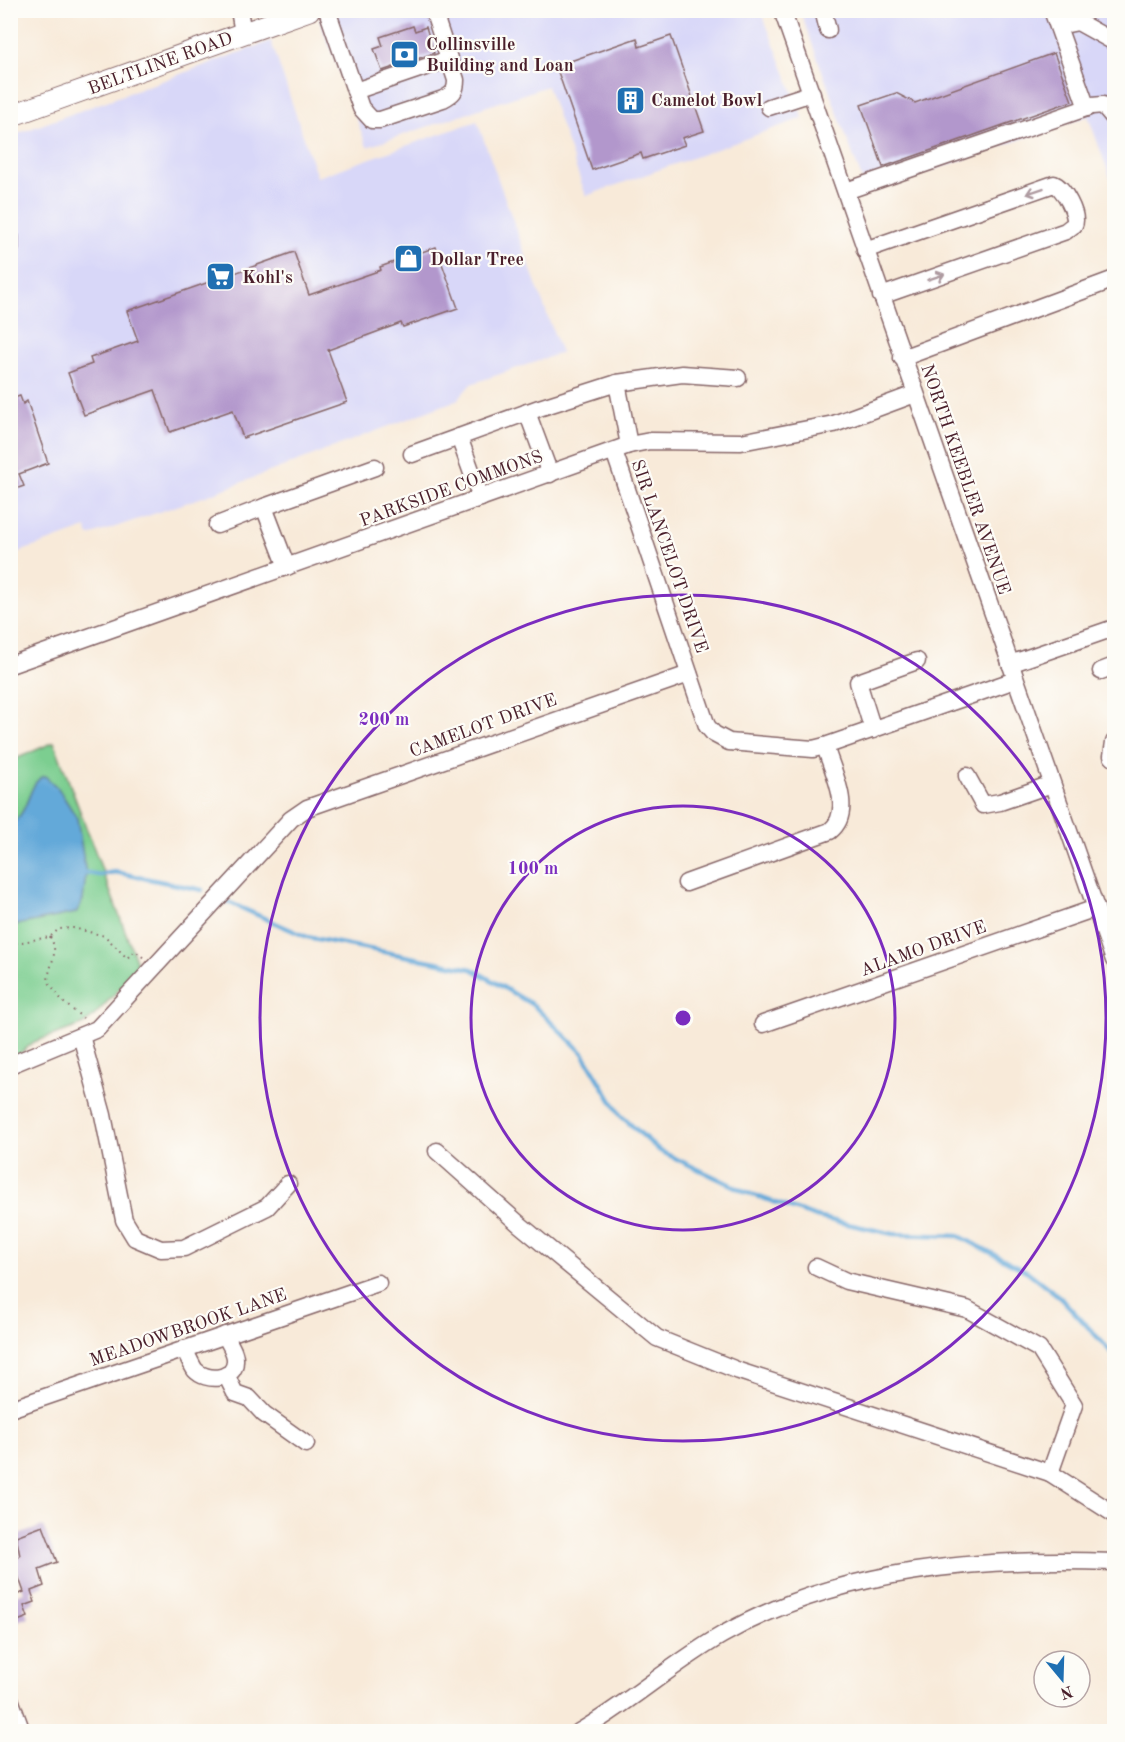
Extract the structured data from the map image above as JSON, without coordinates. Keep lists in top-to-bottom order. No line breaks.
{"streets":{"main road":["BELTLINE ROAD"],"street":["NORTH KEEBLER AVENUE","PARKSIDE COMMONS","SIR LANCELOT DRIVE","CAMELOT DRIVE","ALAMO DRIVE","MEADOWBROOK LANE"]},"crossings":[["NORTH KEEBLER AVENUE","PARKSIDE COMMONS"],["NORTH KEEBLER AVENUE","ALAMO DRIVE"],["PARKSIDE COMMONS","SIR LANCELOT DRIVE"],["SIR LANCELOT DRIVE","CAMELOT DRIVE"]],"places":{"bank":["Collinsville Building and Loan"],"building":["Camelot Bowl"],"shop":["Dollar Tree"],"supermarket":["Kohl's"]},"north":"bottom","rings":["200 m","100 m"]}
